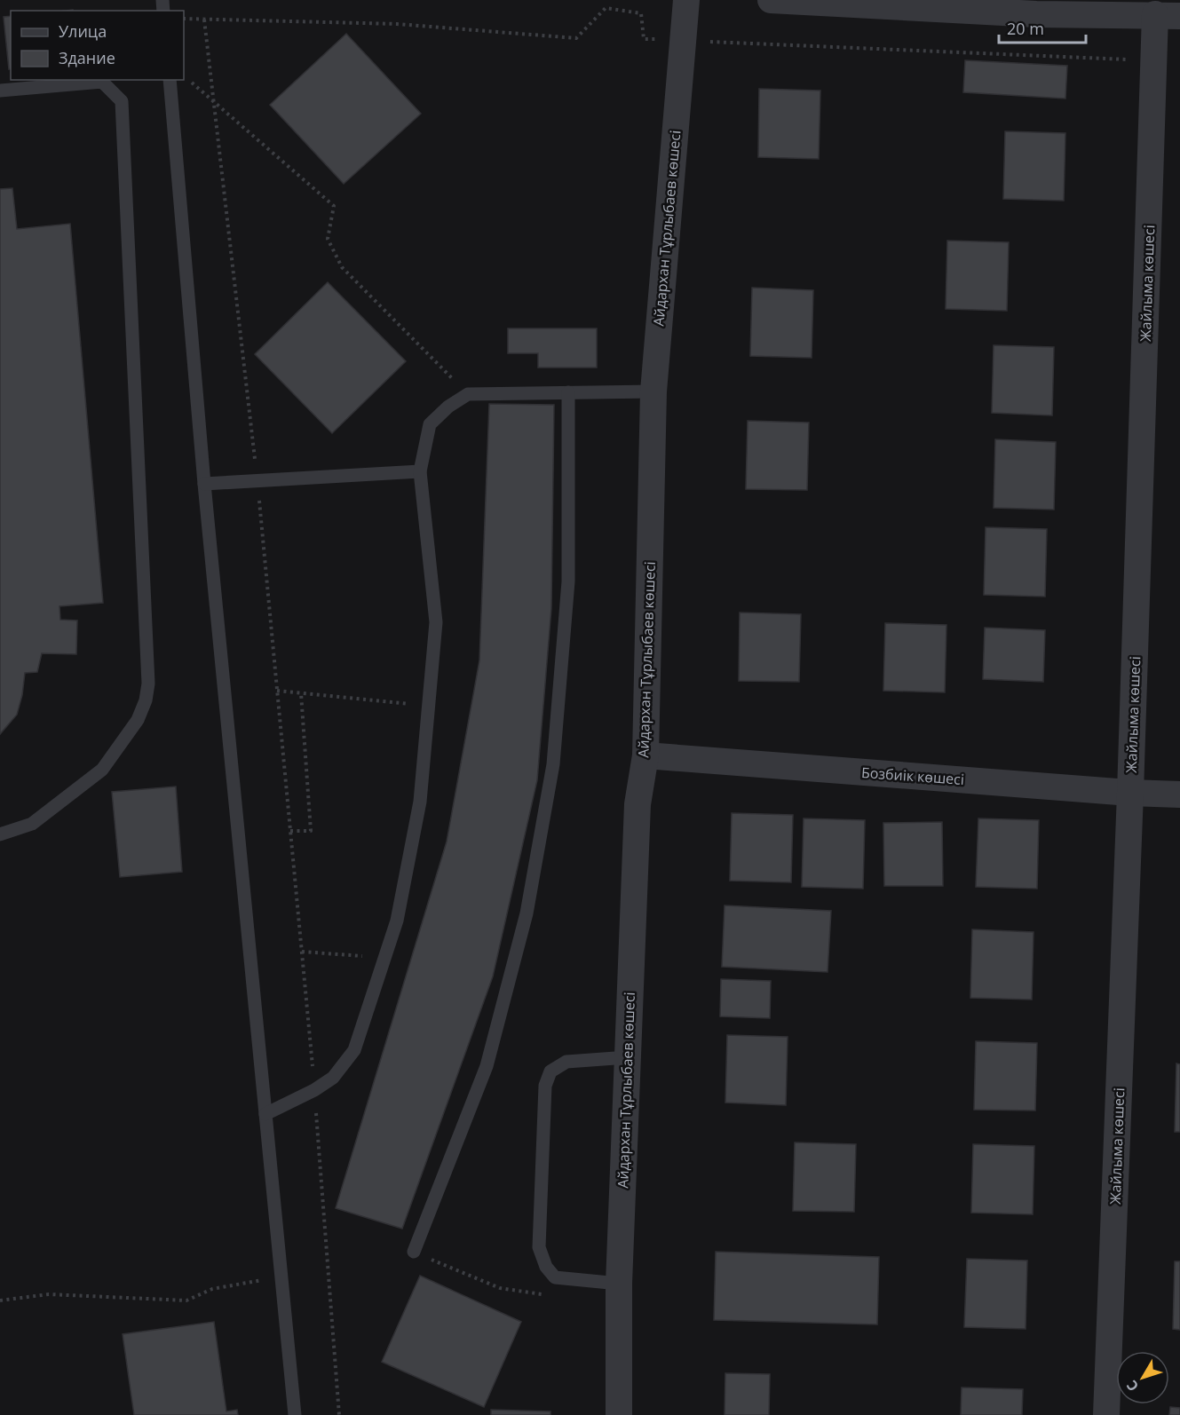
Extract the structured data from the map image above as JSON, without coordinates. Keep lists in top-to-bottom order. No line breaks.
{"streets":{"street":["Айдархан Тұрлыбаев көшесі","Жайлыма көшесі","Бозбиік көшесі"]},"crossings":[["Айдархан Тұрлыбаев көшесі","Бозбиік көшесі"],["Жайлыма көшесі","Бозбиік көшесі"]],"legend":["Улица","Здание"],"scale_bar":"20 m","north":"bottom left"}
